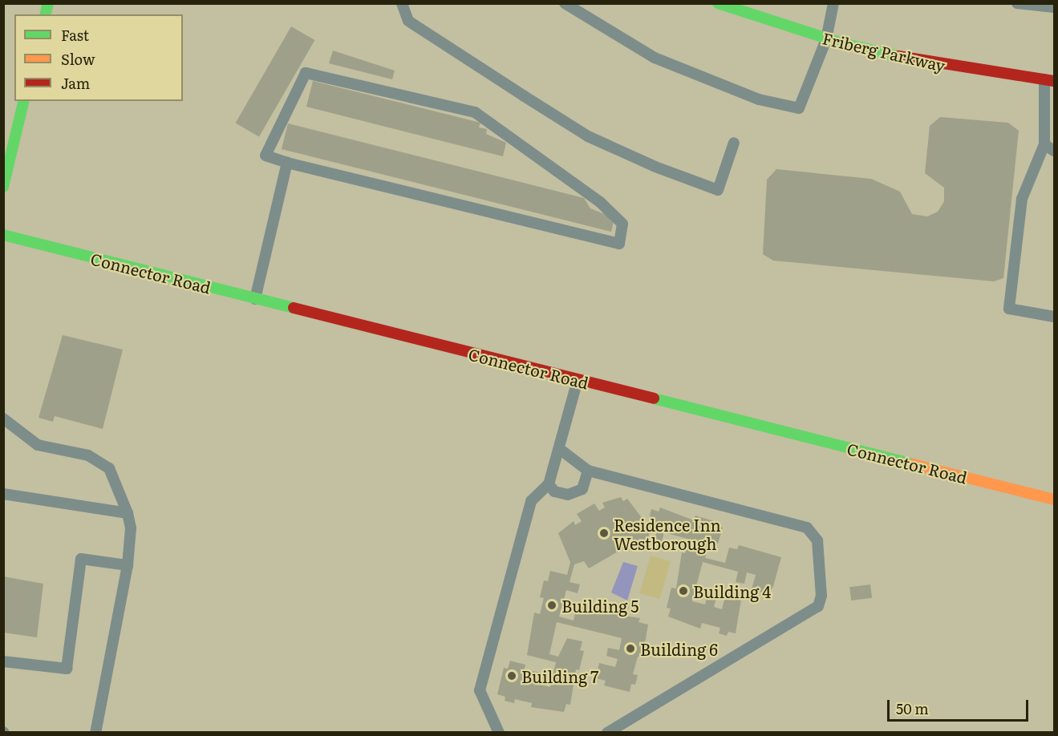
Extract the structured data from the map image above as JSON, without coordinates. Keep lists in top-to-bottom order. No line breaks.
{"streets":{"street":["Friberg Parkway","Connector Road"]},"places":["Residence Inn Westborough","Building 4","Building 5","Building 6","Building 7"],"legend":["Fast","Slow","Jam"],"scale_bar":"50 m"}
